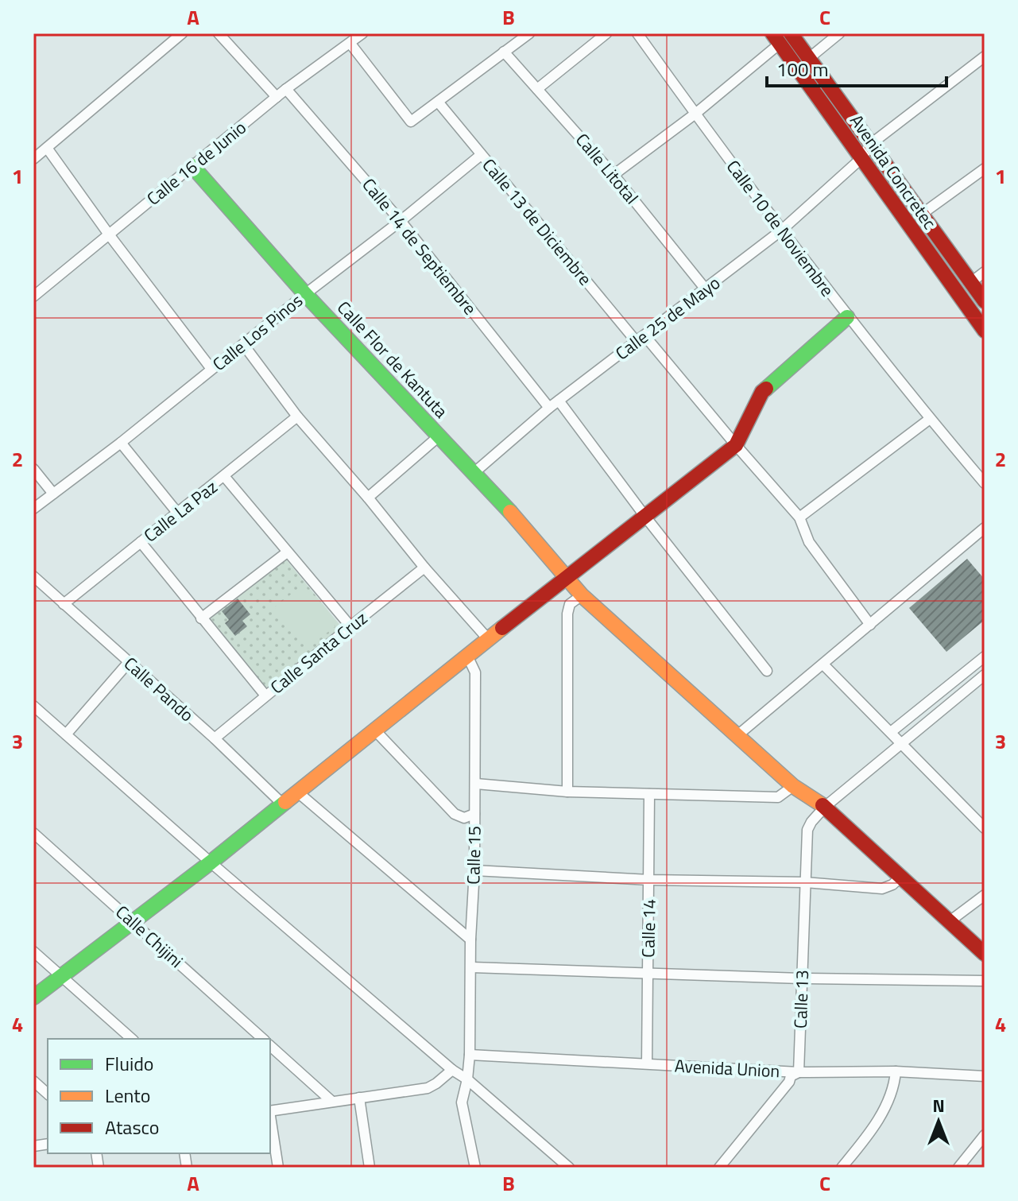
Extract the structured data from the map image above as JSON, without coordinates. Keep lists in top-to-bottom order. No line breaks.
{"streets":{"street":["Calle 16 de Junio","Calle Litotal","Avenida Concretec","Calle 13 de Diciembre","Calle 10 de Noviembre","Calle 14 de Septiembre","Calle 25 de Mayo","Calle Los Pinos","Calle Flor de Kantuta","Calle La Paz","Calle Santa Cruz","Calle Pando","Calle 15","Calle 14","Calle Chijini","Calle 13","Avenida Union"]},"crossings":[["Calle 16 de Junio","Calle 14 de Septiembre"],["Calle 16 de Junio","Calle Flor de Kantuta"],["Calle Litotal","Calle 25 de Mayo"],["Avenida Concretec","Calle 25 de Mayo"],["Calle 13 de Diciembre","Calle 25 de Mayo"],["Calle 13 de Diciembre","Calle Los Pinos"],["Calle 10 de Noviembre","Calle 25 de Mayo"],["Calle 14 de Septiembre","Calle 25 de Mayo"],["Calle 14 de Septiembre","Calle Los Pinos"],["Calle 25 de Mayo","Calle Flor de Kantuta"],["Calle Los Pinos","Calle Flor de Kantuta"],["Calle Flor de Kantuta","Calle 13"],["Calle La Paz","Calle Pando"],["Calle Santa Cruz","Calle Pando"],["Calle 15","Avenida Union"],["Calle 14","Avenida Union"],["Calle 13","Avenida Union"]],"legend":["Fluido","Lento","Atasco"],"scale_bar":"100 m","north":"top","grid":{"columns":["A","B","C"],"rows":["1","2","3","4"]}}
